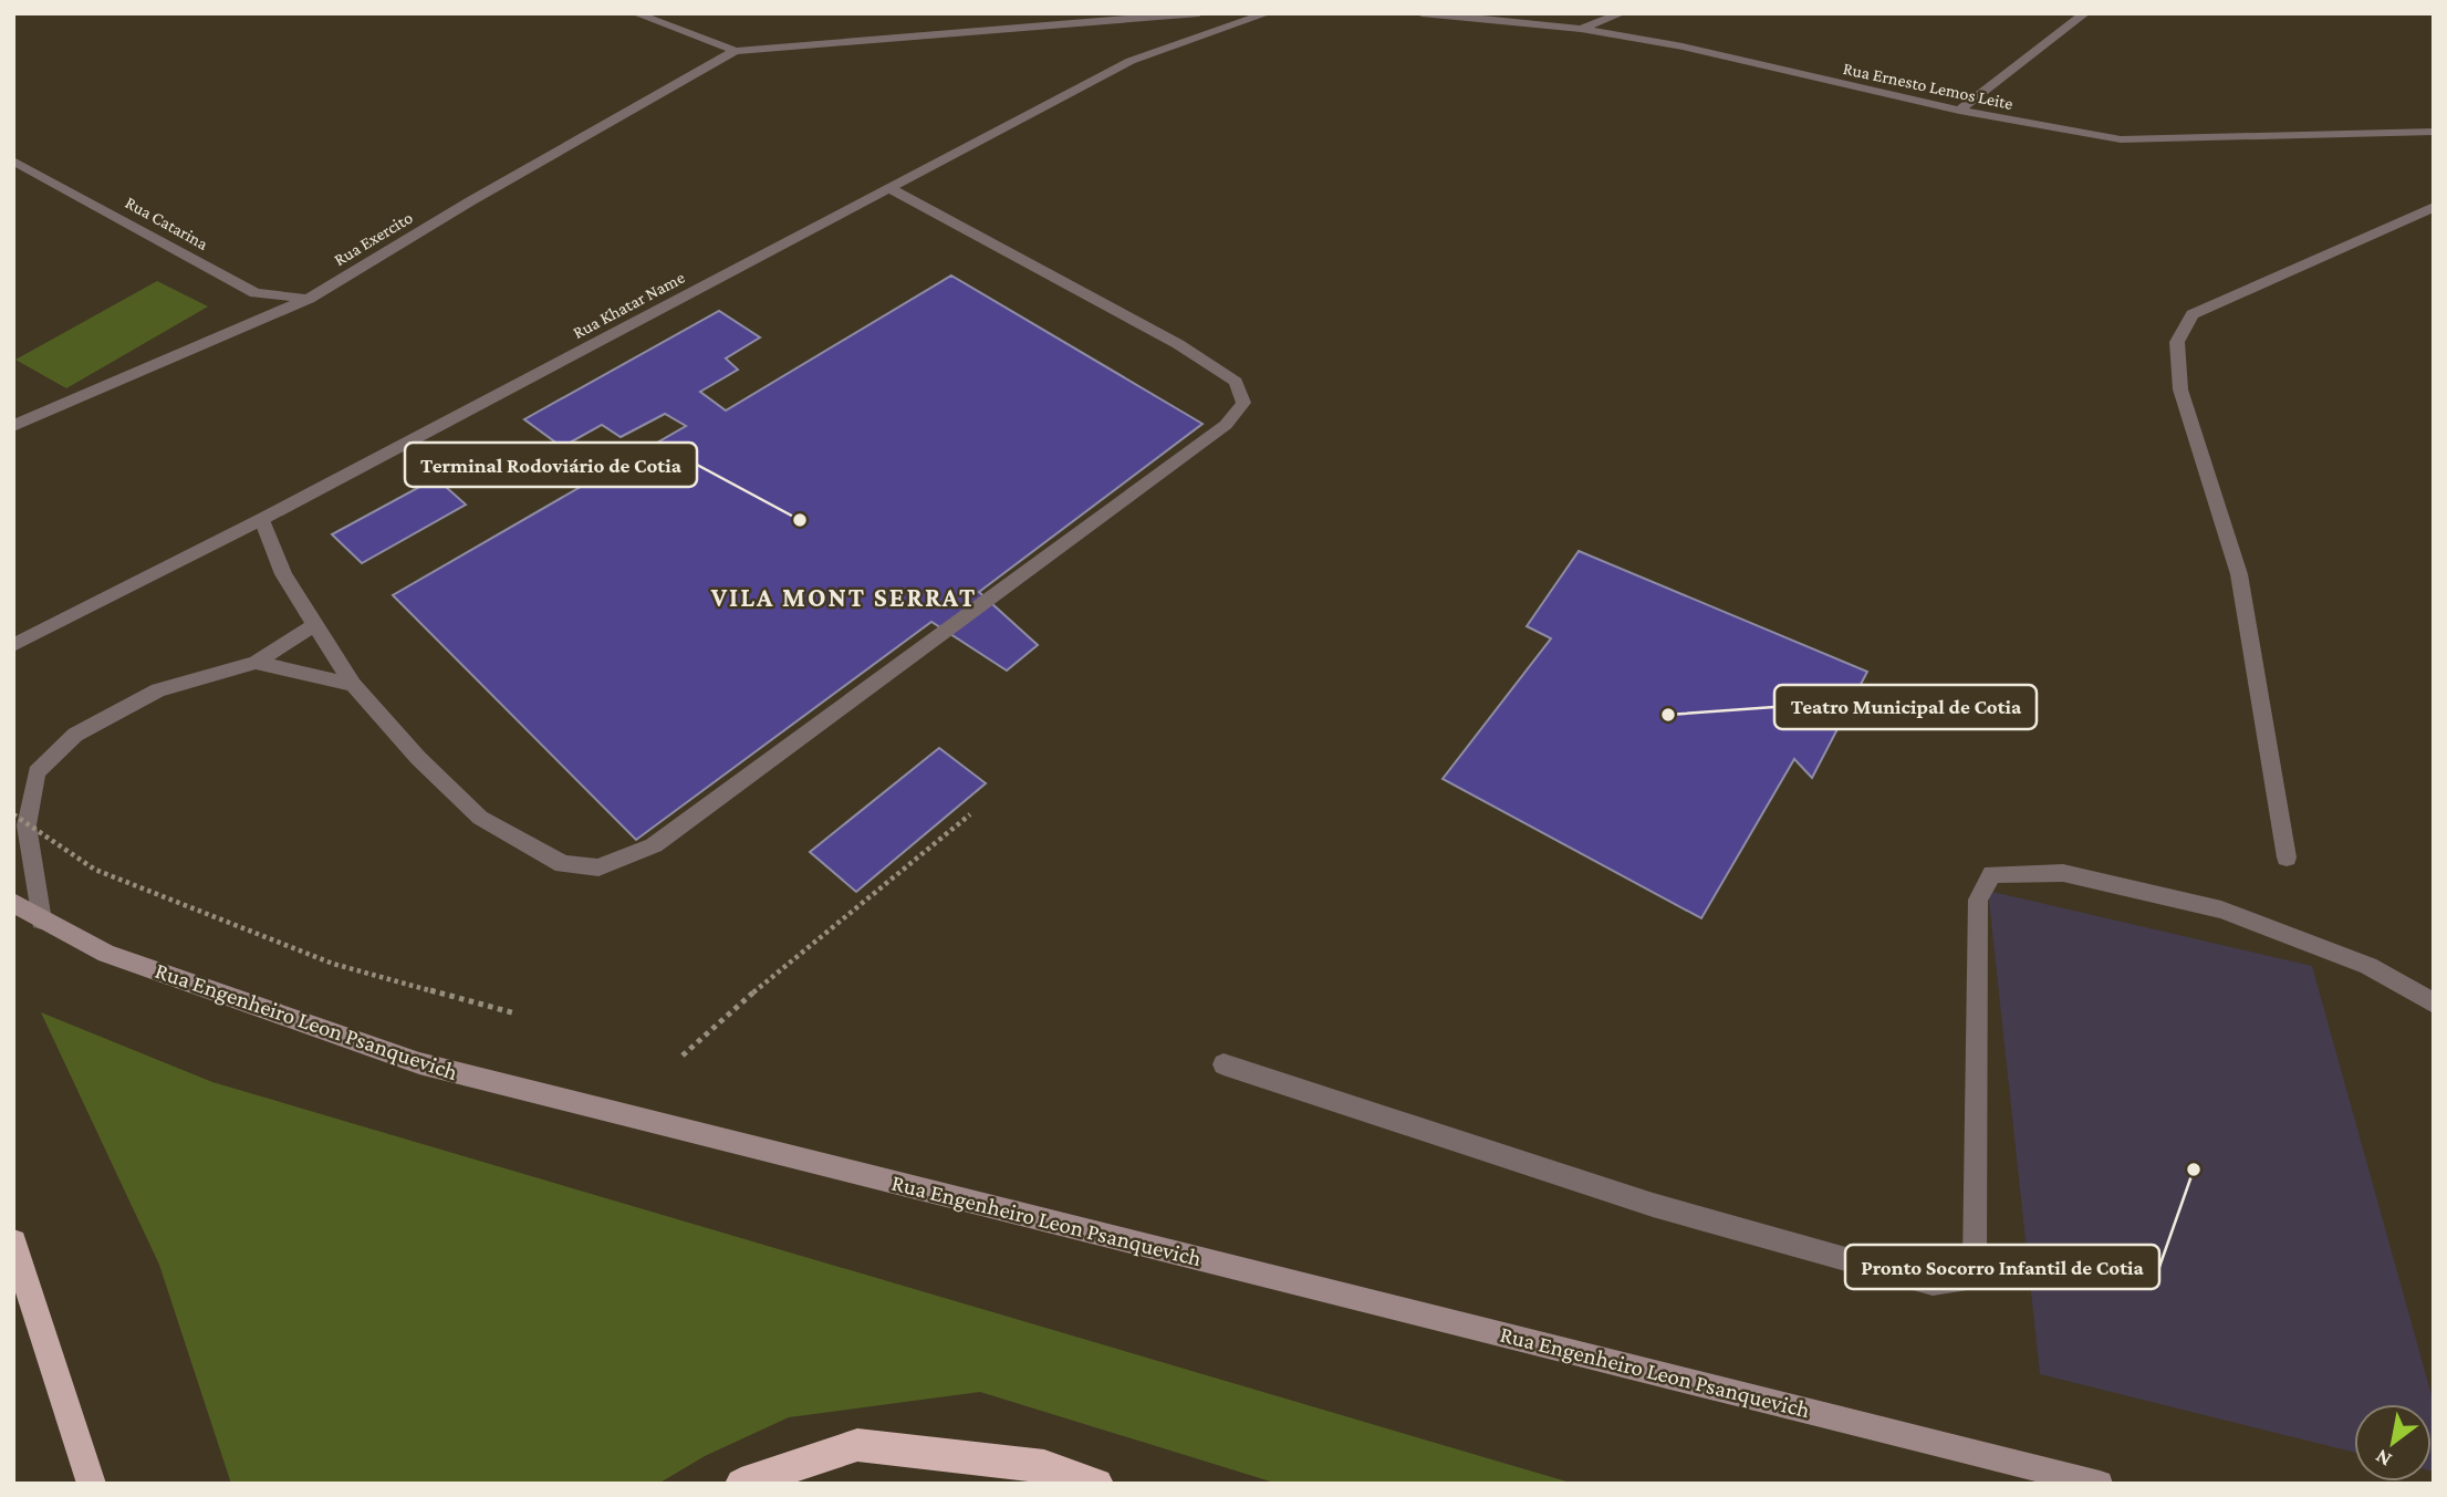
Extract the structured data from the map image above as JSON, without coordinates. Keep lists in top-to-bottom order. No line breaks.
{"streets":{"main road":["Rua Engenheiro Leon Psanquevich"],"street":["Rua Ernesto Lemos Leite","Rua Catarina","Rua Exercito","Rua Khatar Name"]},"crossings":[["Rua Catarina","Rua Exercito"]],"districts":["VILA MONT SERRAT"],"places":["Terminal Rodoviário de Cotia","Teatro Municipal de Cotia","Pronto Socorro Infantil de Cotia"],"north":"bottom left"}
